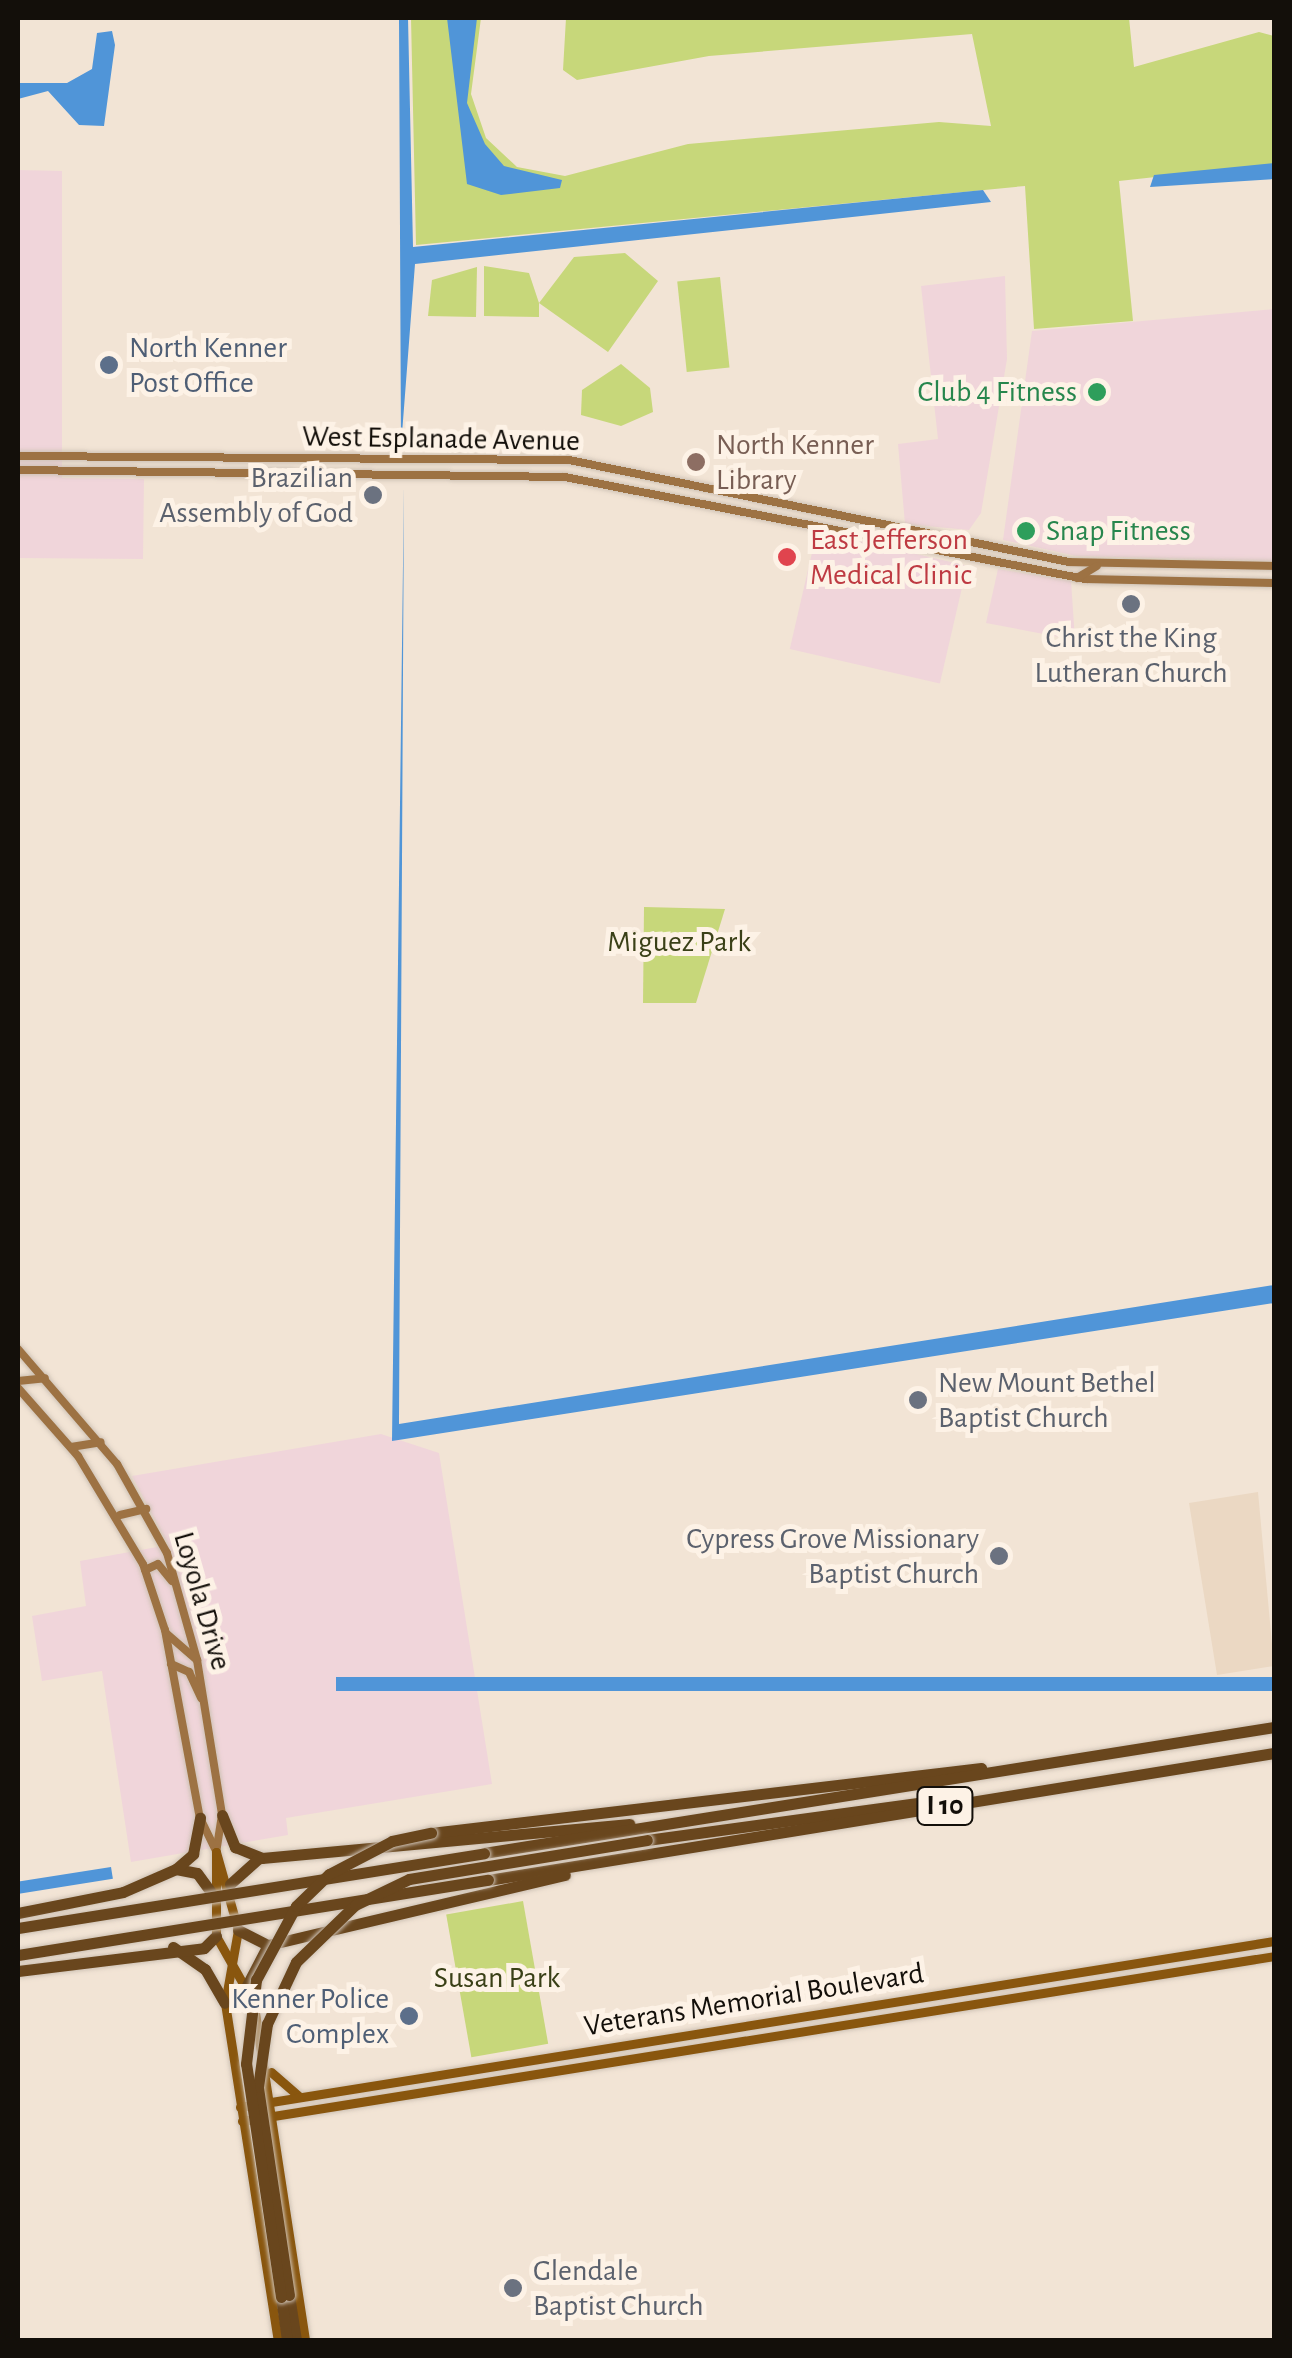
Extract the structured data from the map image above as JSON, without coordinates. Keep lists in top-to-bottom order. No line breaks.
{"streets":{"highway":["I 10"],"main road":["West Esplanade Avenue","Loyola Drive","Veterans Memorial Boulevard"]},"crossings":[["Loyola Drive","Veterans Memorial Boulevard"]],"parks":["Miguez Park","Susan Park"],"places":["North Kenner Post Office","Club 4 Fitness","North Kenner Library","Brazilian Assembly of God","Snap Fitness","East Jefferson Medical Clinic","Christ the King Lutheran Church","New Mount Bethel Baptist Church","Cypress Grove Missionary Baptist Church","Kenner Police Complex","Glendale Baptist Church"]}
